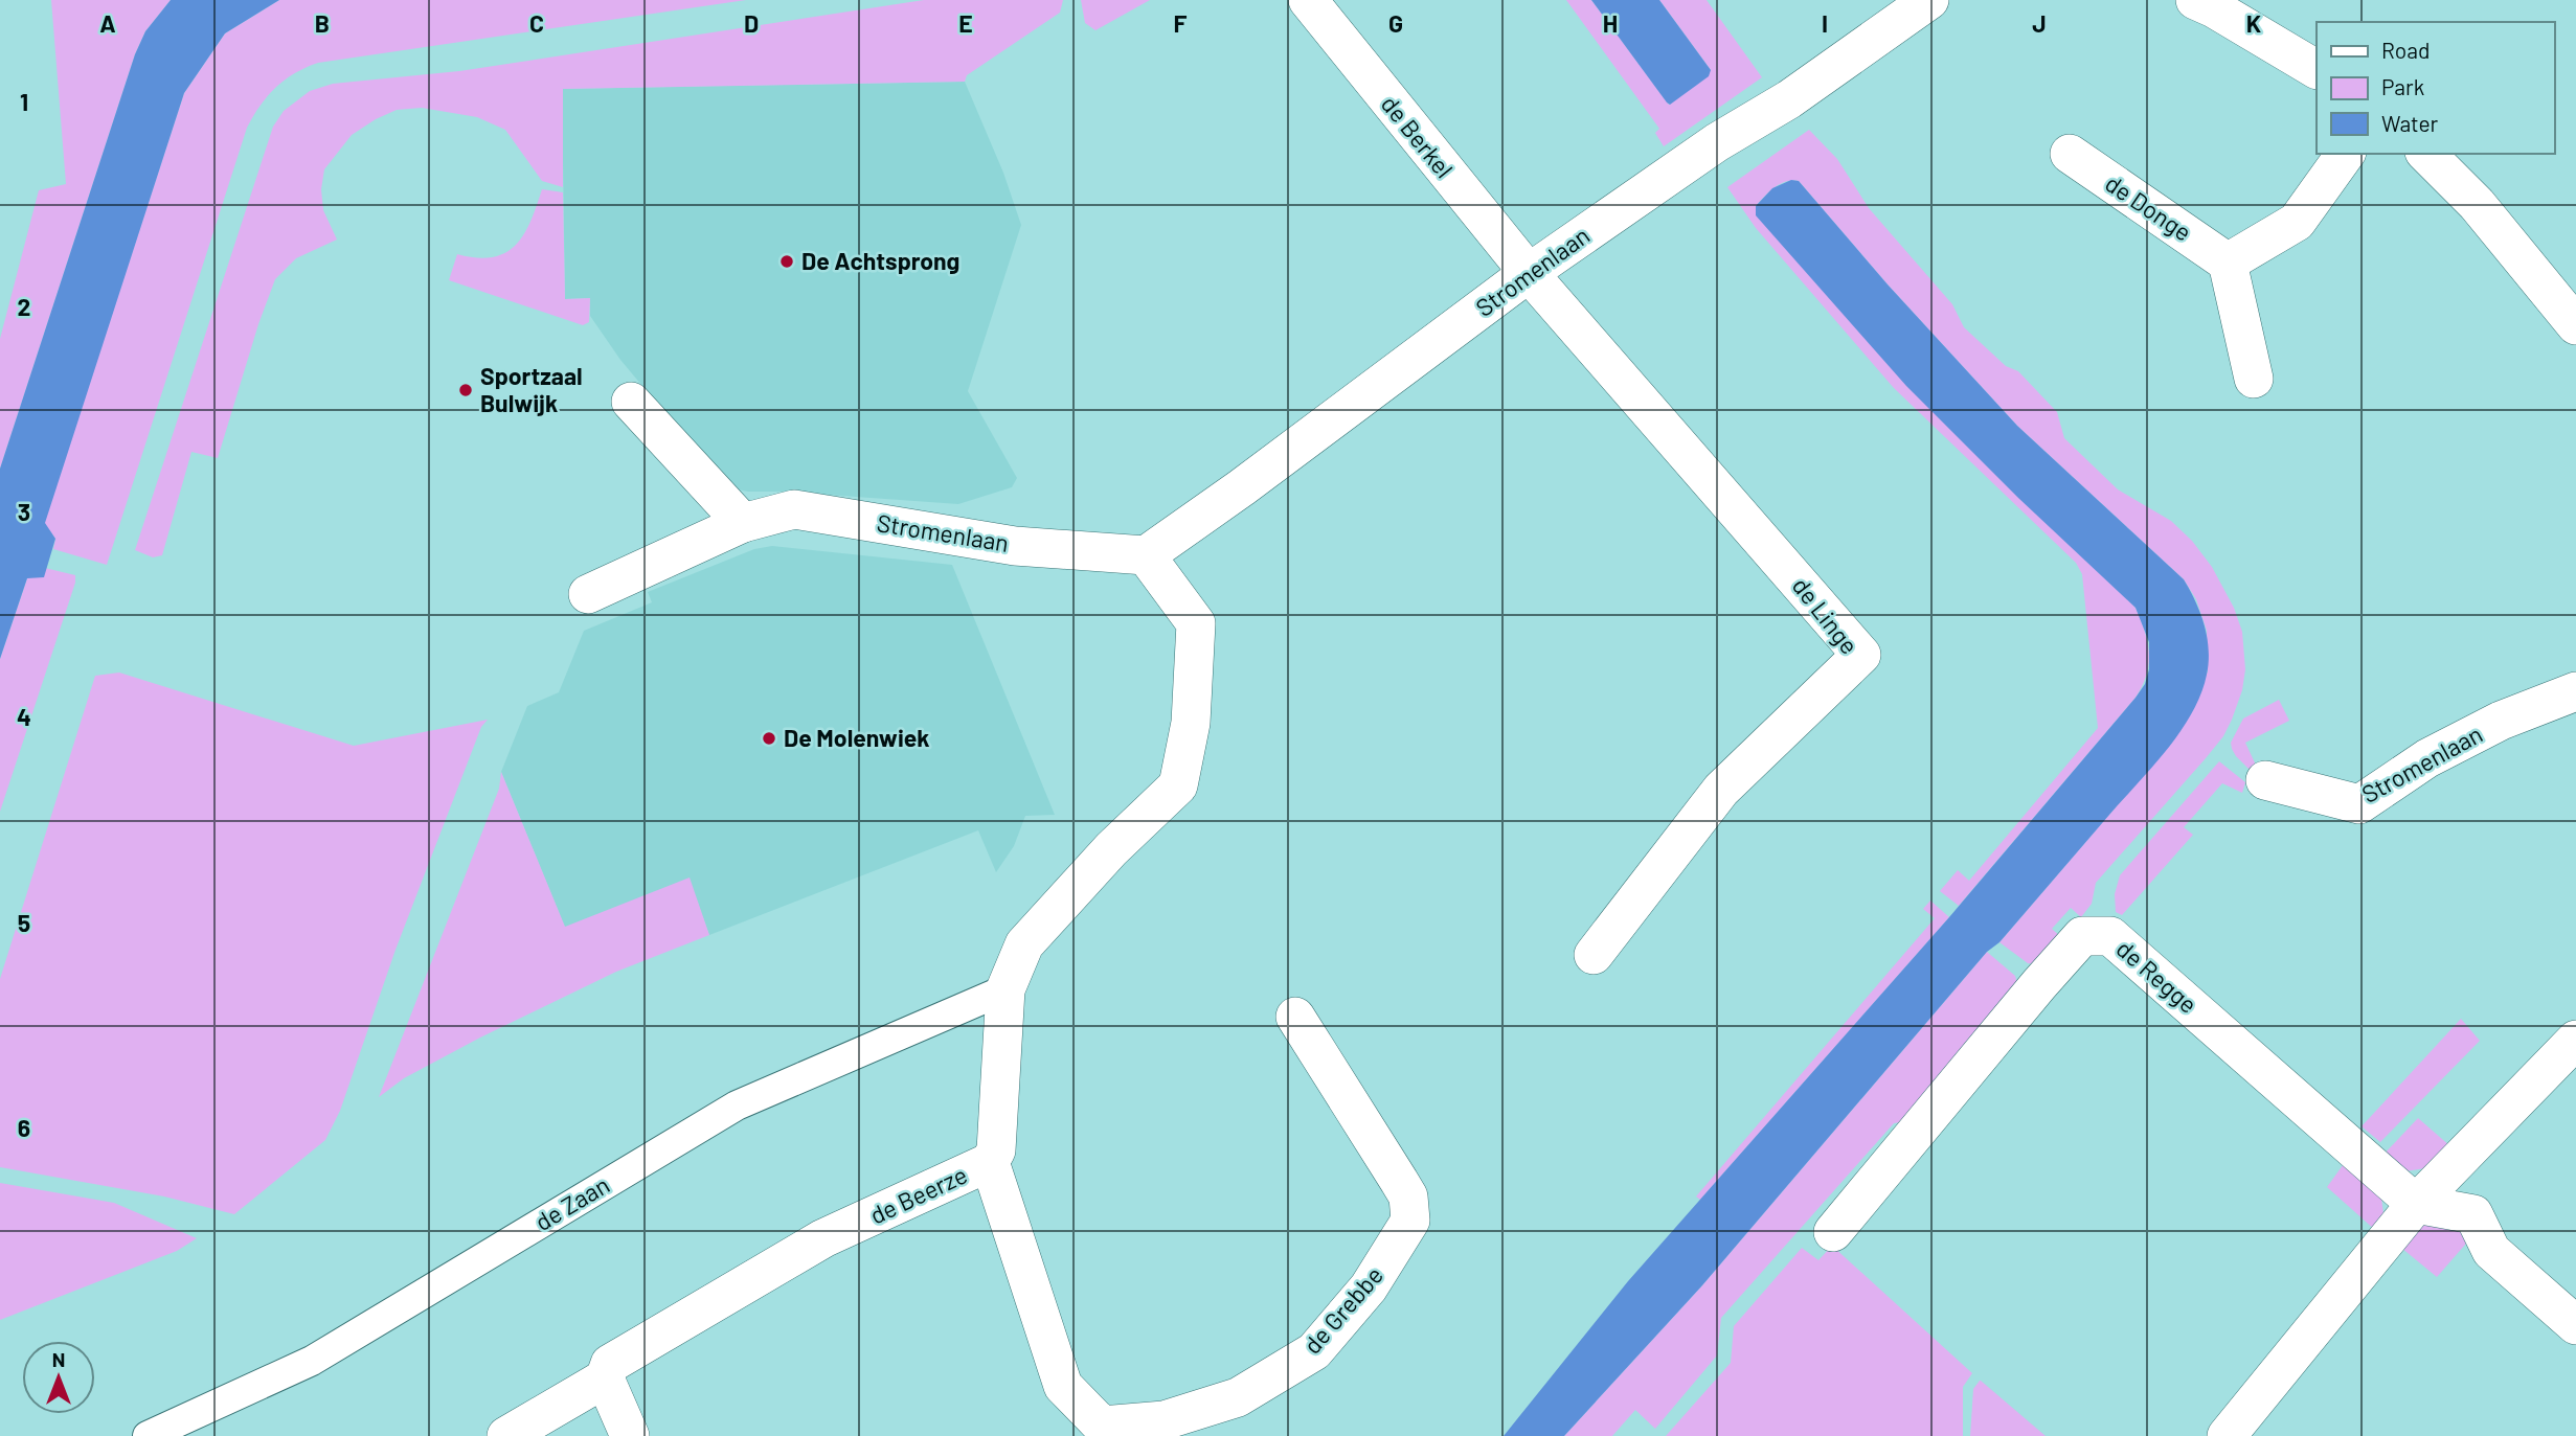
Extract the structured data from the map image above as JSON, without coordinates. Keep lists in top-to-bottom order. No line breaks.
{"streets":{"street":["de Berkel","de Donge","Stromenlaan","de Linge","de Regge","de Beerze","de Zaan","de Grebbe"]},"crossings":[["de Berkel","Stromenlaan"],["de Berkel","de Linge"],["Stromenlaan","de Linge"],["Stromenlaan","de Beerze"],["de Beerze","de Zaan"],["de Beerze","de Grebbe"]],"places":["De Achtsprong","Sportzaal Bulwijk","De Molenwiek"],"legend":["Road","Park","Water"],"north":"top","grid":{"columns":["A","B","C","D","E","F","G","H","I","J","K"],"rows":["1","2","3","4","5","6"]}}
